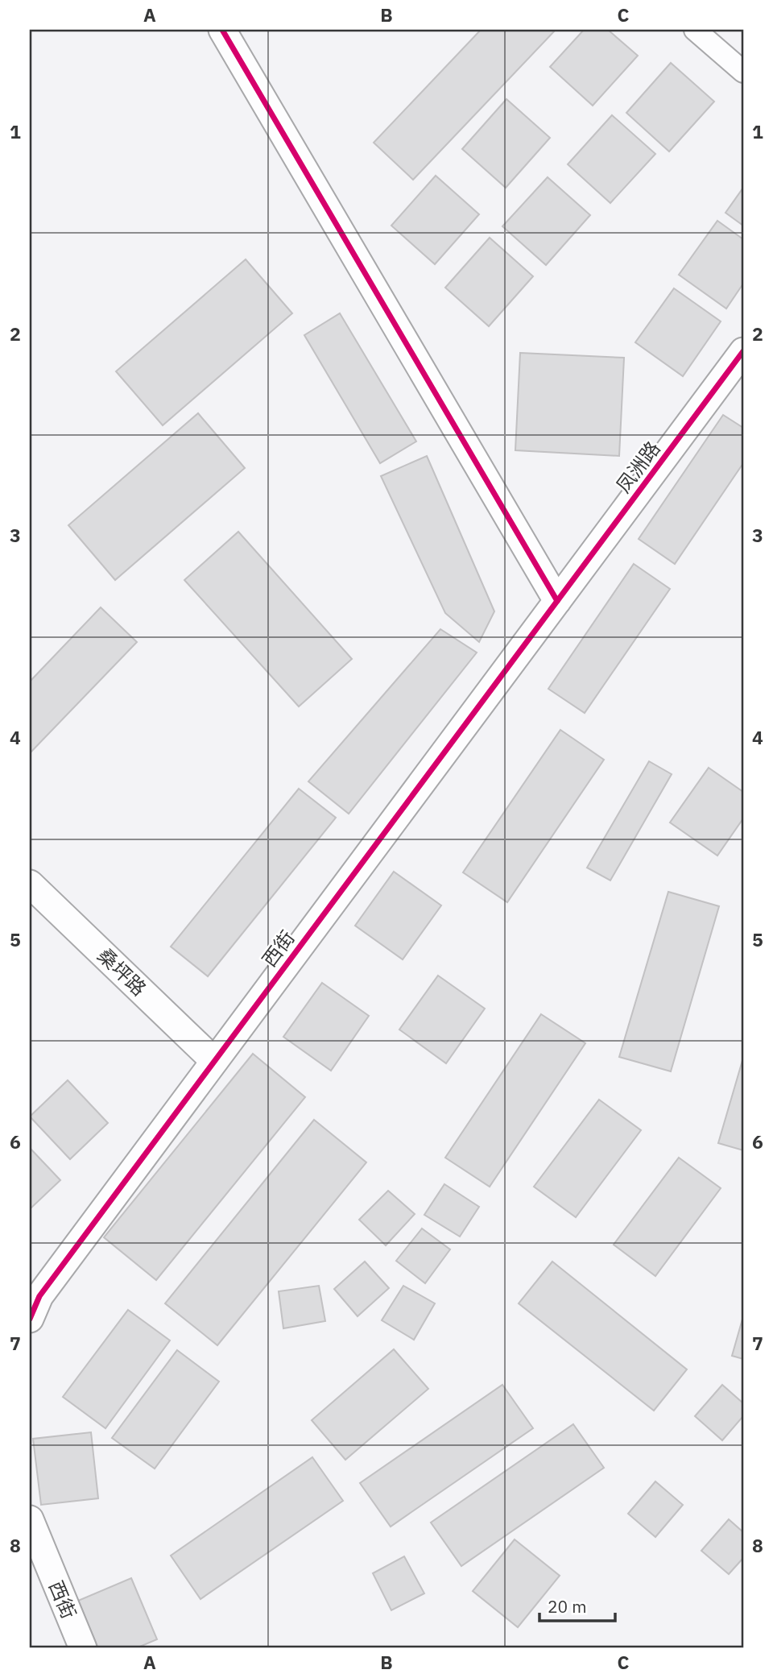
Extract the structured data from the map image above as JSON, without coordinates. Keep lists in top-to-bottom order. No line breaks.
{"streets":{"street":["凤洲路","西街","桑坪路"]},"crossings":[["凤洲路","西街"],["西街","桑坪路"]],"scale_bar":"20 m","grid":{"columns":["A","B","C"],"rows":["1","2","3","4","5","6","7","8"]}}
